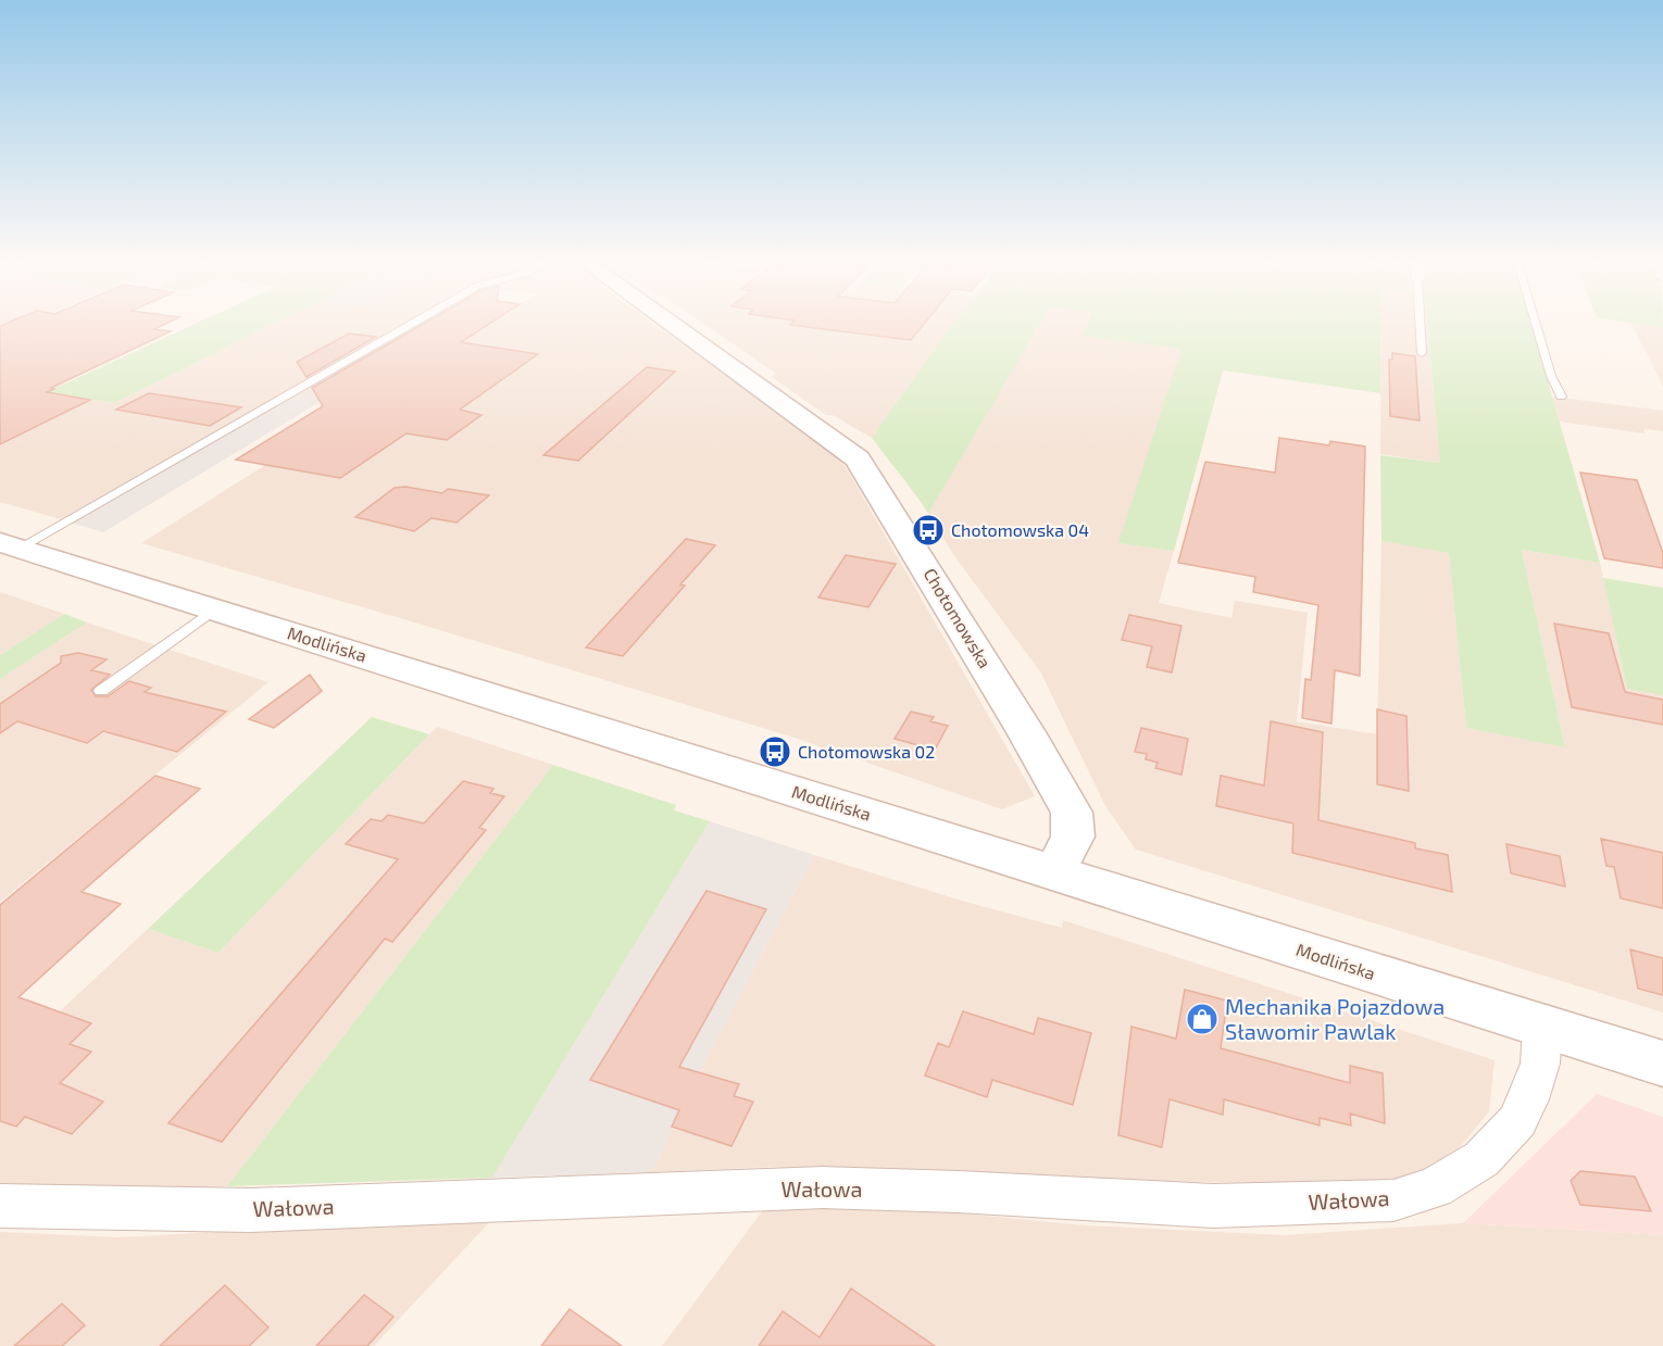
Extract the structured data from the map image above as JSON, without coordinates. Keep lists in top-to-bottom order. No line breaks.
{"streets":{"street":["Chotomowska","Modlińska","Wałowa"]},"crossings":[["Chotomowska","Modlińska"],["Modlińska","Wałowa"]],"places":{"bus stop":["Chotomowska 04","Chotomowska 02"],"shop":["Mechanika Pojazdowa Sławomir Pawlak"]}}
